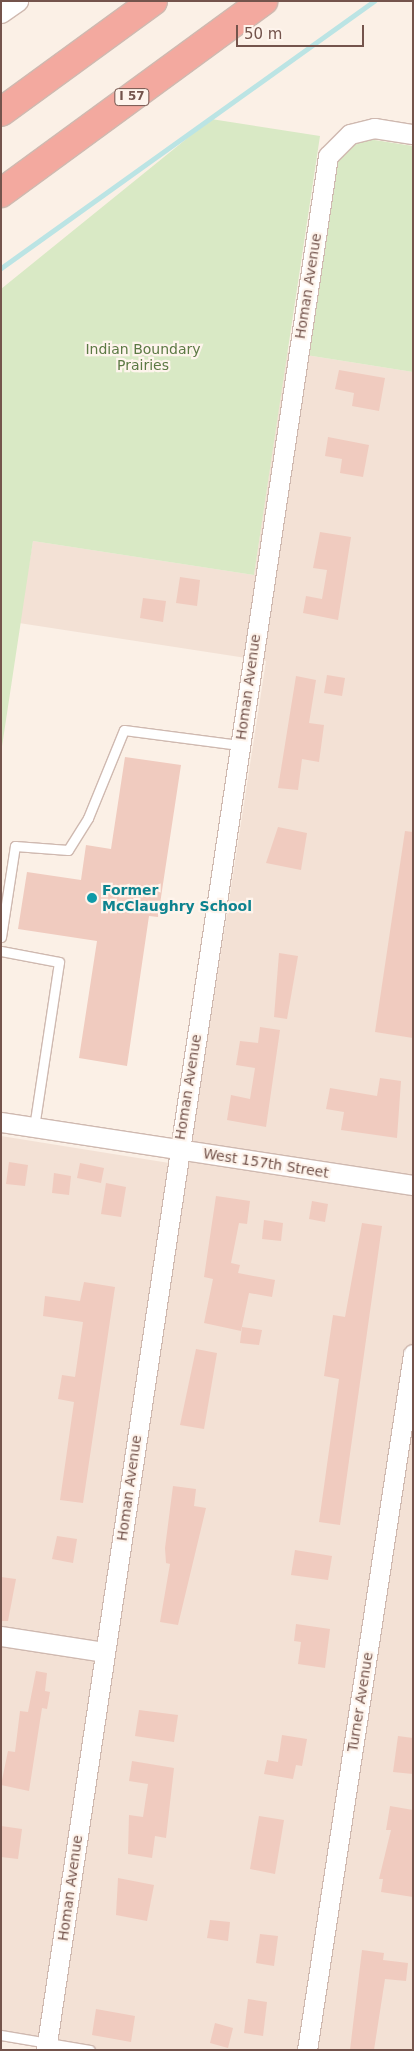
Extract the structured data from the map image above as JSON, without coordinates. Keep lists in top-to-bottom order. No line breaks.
{"streets":{"highway":["I 57"],"street":["Homan Avenue","West 157th Street","Turner Avenue"]},"crossings":[["Homan Avenue","West 157th Street"]],"parks":["Indian Boundary Prairies"],"places":["Former McClaughry School"],"scale_bar":"50 m"}
